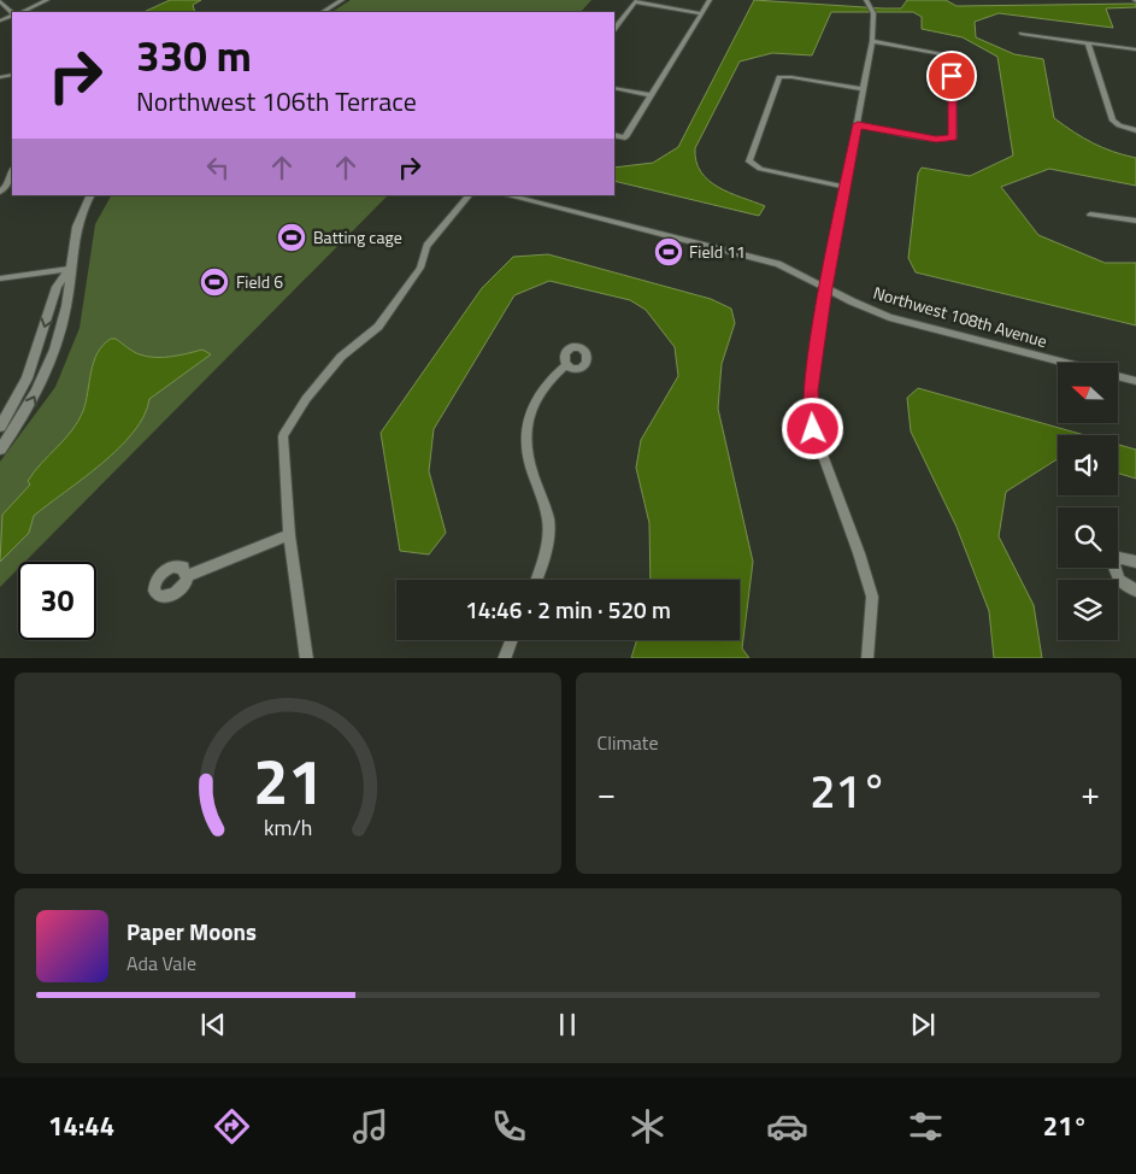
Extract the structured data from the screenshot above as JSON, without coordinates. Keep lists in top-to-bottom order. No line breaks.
{"streets":{"street":["Northwest 108th Avenue"]},"places":{"sports":["Batting cage","Field 11","Field 6"]},"north":"left","page":{"turn":["330 m","Northwest 106th Terrace"],"limit":"30","trip":"14:46 · 2 min · 520 m","tile":"Climate","heat":["−","21°","+"],"song":["Paper Moons","Ada Vale"],"tabs":["14:44","21°"],"gauge":["21","km/h"]}}
